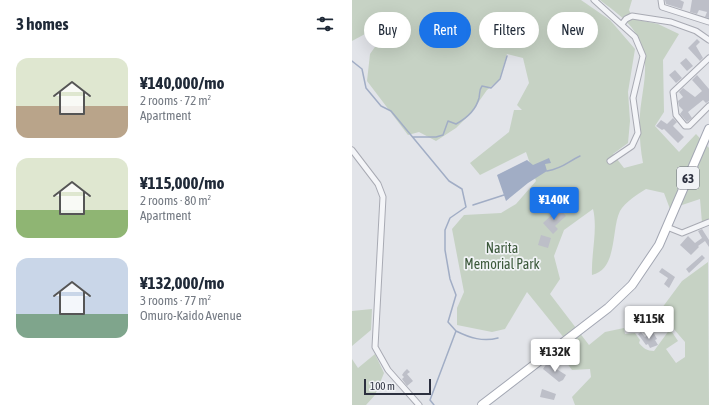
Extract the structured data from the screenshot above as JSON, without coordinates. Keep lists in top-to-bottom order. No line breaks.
{"streets":{"main road":["63"]},"parks":["Narita Memorial Park"],"scale_bar":"100 m","page":{"heading":"3 homes","chip":["Buy","Rent","Filters","New"],"list":[{"name":"¥140,000/mo","note":"2 rooms · 72 m² · Apartment"},{"name":"¥115,000/mo","note":"2 rooms · 80 m² · Apartment"},{"name":"¥132,000/mo","note":"3 rooms · 77 m² · Omuro-Kaido Avenue"}],"price":["¥140K","¥115K","¥132K"],"scale":"100 m"}}
